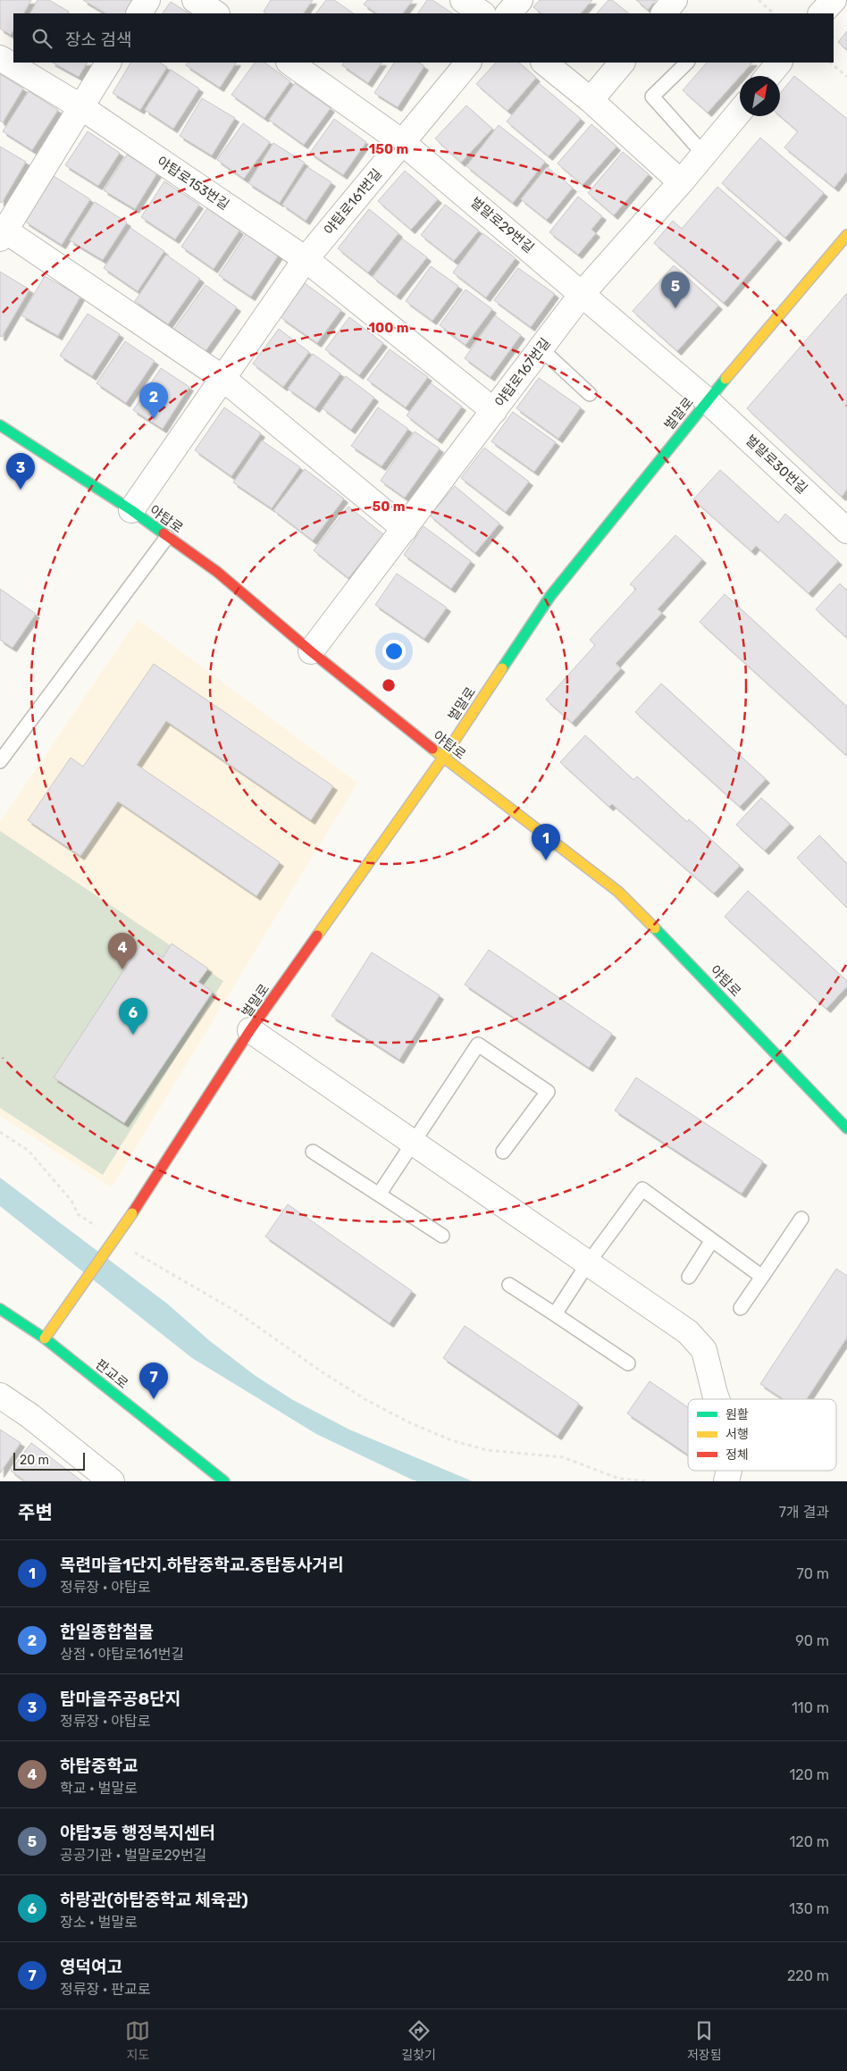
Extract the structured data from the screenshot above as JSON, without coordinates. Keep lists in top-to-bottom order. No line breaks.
{"streets":{"street":["야탑로153번길","야탑로161번길","벌말로29번길","야탑로167번길","벌말로","벌말로30번길","야탑로","판교로"]},"crossings":[["야탑로153번길","야탑로161번길"],["야탑로161번길","벌말로29번길"],["야탑로161번길","야탑로"],["벌말로29번길","야탑로167번길"],["벌말로29번길","벌말로"],["벌말로29번길","벌말로30번길"],["야탑로167번길","야탑로"],["벌말로","벌말로30번길"],["벌말로","야탑로"],["벌말로","판교로"]],"legend":["원활","서행","정체"],"scale_bar":"20 m","north":"top right","page":{"search":"장소 검색","pins":["5","2","3","1","4","6","7"],"scale":"20 m","heading":["주변","7개 결과"],"list":[{"mark":"1","name":"목련마을1단지.하탑중학교.중탑동사거리","note":"정류장 · 야탑로","value":"70 m"},{"mark":"2","name":"한일종합철물","note":"상점 · 야탑로161번길","value":"90 m"},{"mark":"3","name":"탑마을주공8단지","note":"정류장 · 야탑로","value":"110 m"},{"mark":"4","name":"하탑중학교","note":"학교 · 벌말로","value":"120 m"},{"mark":"5","name":"야탑3동 행정복지센터","note":"공공기관 · 벌말로29번길","value":"120 m"},{"mark":"6","name":"하랑관(하탑중학교 체육관)","note":"장소 · 벌말로","value":"130 m"},{"mark":"7","name":"영덕여고","note":"정류장 · 판교로","value":"220 m"}],"nav":["지도","길찾기","저장됨"]},"rings":["150 m","100 m","50 m"]}
